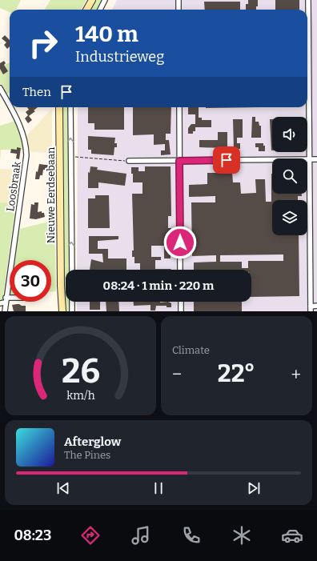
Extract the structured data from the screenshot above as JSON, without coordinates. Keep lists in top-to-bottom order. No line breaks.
{"streets":{"main road":["Nieuwe Eerdsebaan"],"street":["Loosbraak"]},"page":{"turn":["140 m","Industrieweg"],"then":"Then","limit":"30","trip":"08:24 · 1 min · 220 m","tile":"Climate","heat":["−","22°","+"],"song":["Afterglow","The Pines"],"tabs":"08:23","gauge":["26","km/h"]}}
